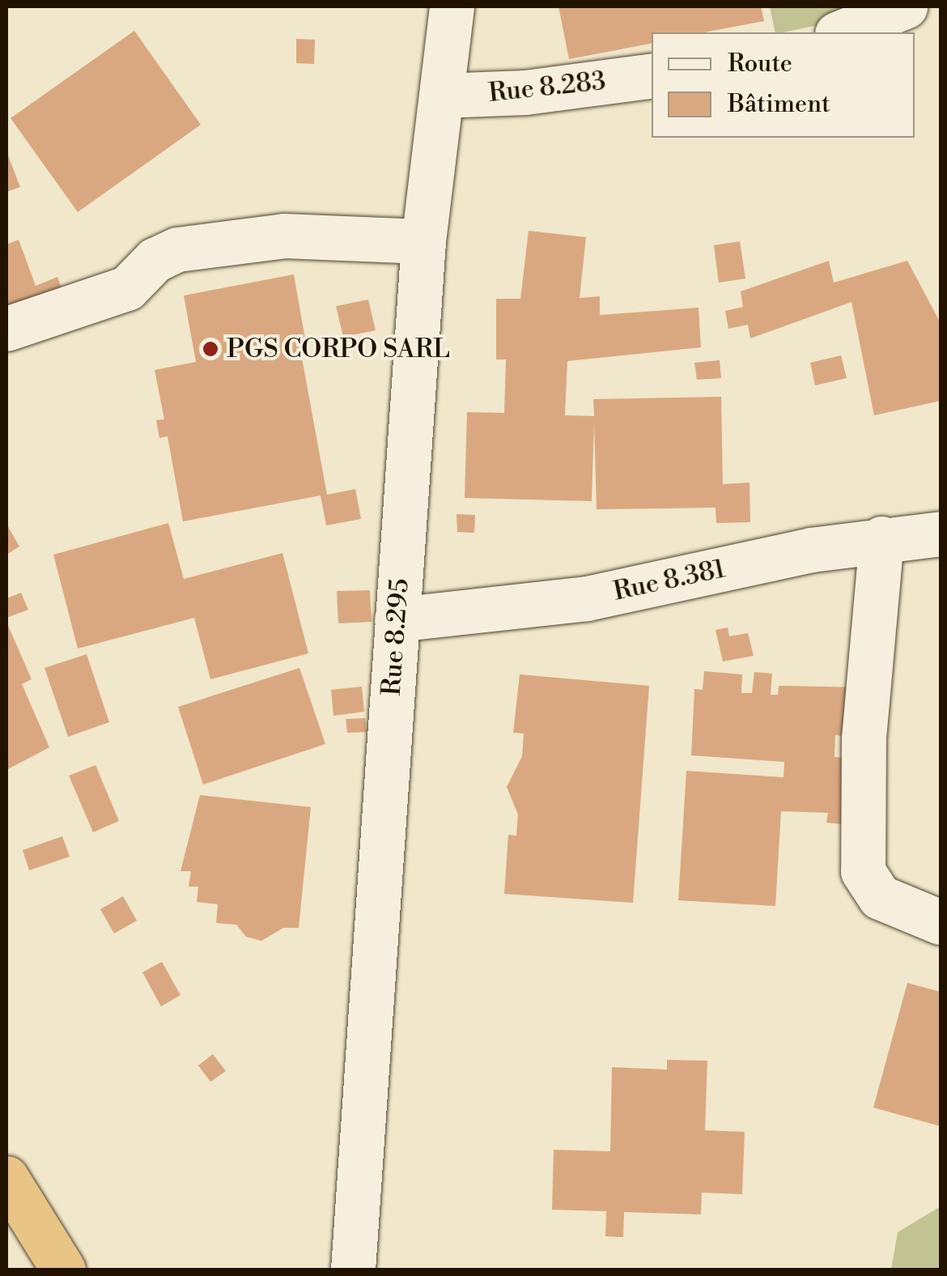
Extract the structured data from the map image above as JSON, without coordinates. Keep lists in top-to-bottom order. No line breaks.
{"streets":{"street":["Rue 8.283","Rue 8.381","Rue 8.295"]},"crossings":[["Rue 8.283","Rue 8.295"],["Rue 8.381","Rue 8.295"]],"places":["PGS CORPO SARL"],"legend":["Route","Bâtiment"]}
